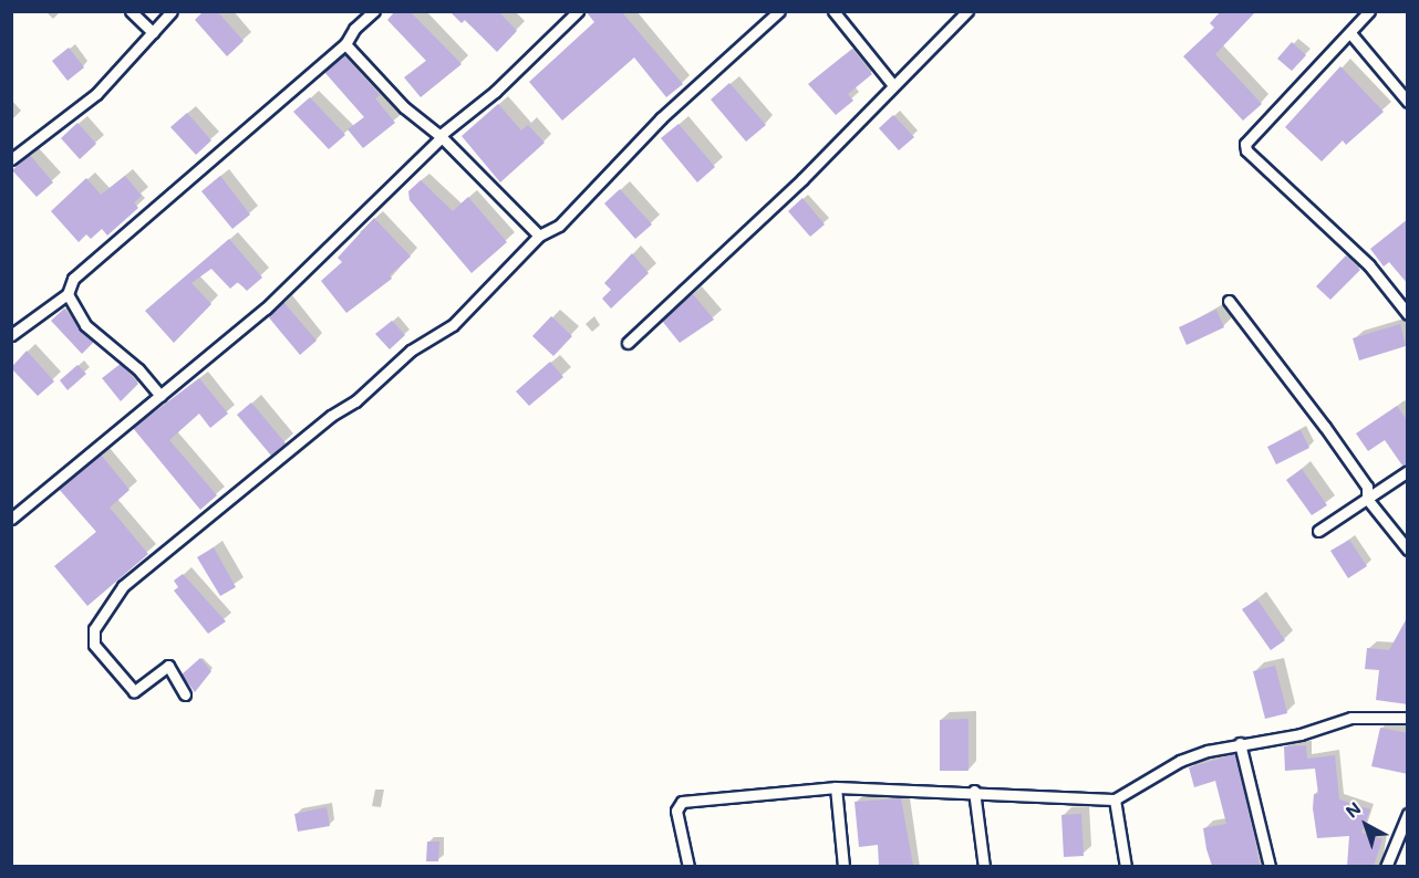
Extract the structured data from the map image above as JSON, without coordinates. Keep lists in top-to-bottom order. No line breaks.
{"north":"top left"}
